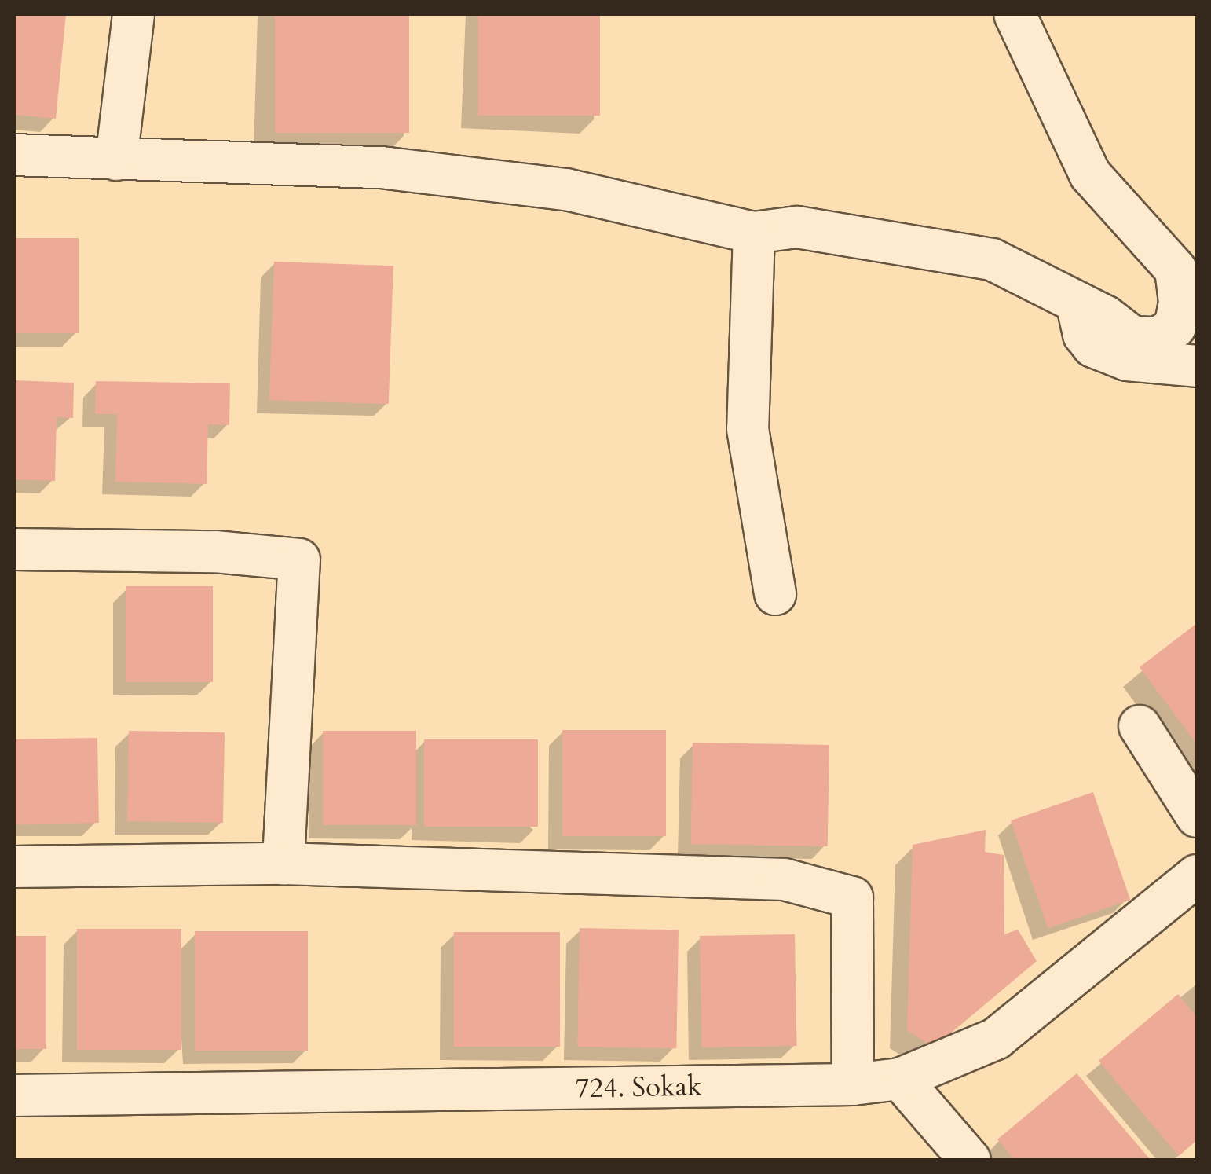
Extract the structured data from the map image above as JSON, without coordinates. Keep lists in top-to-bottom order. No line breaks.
{"streets":{"street":["724. Sokak"]}}
